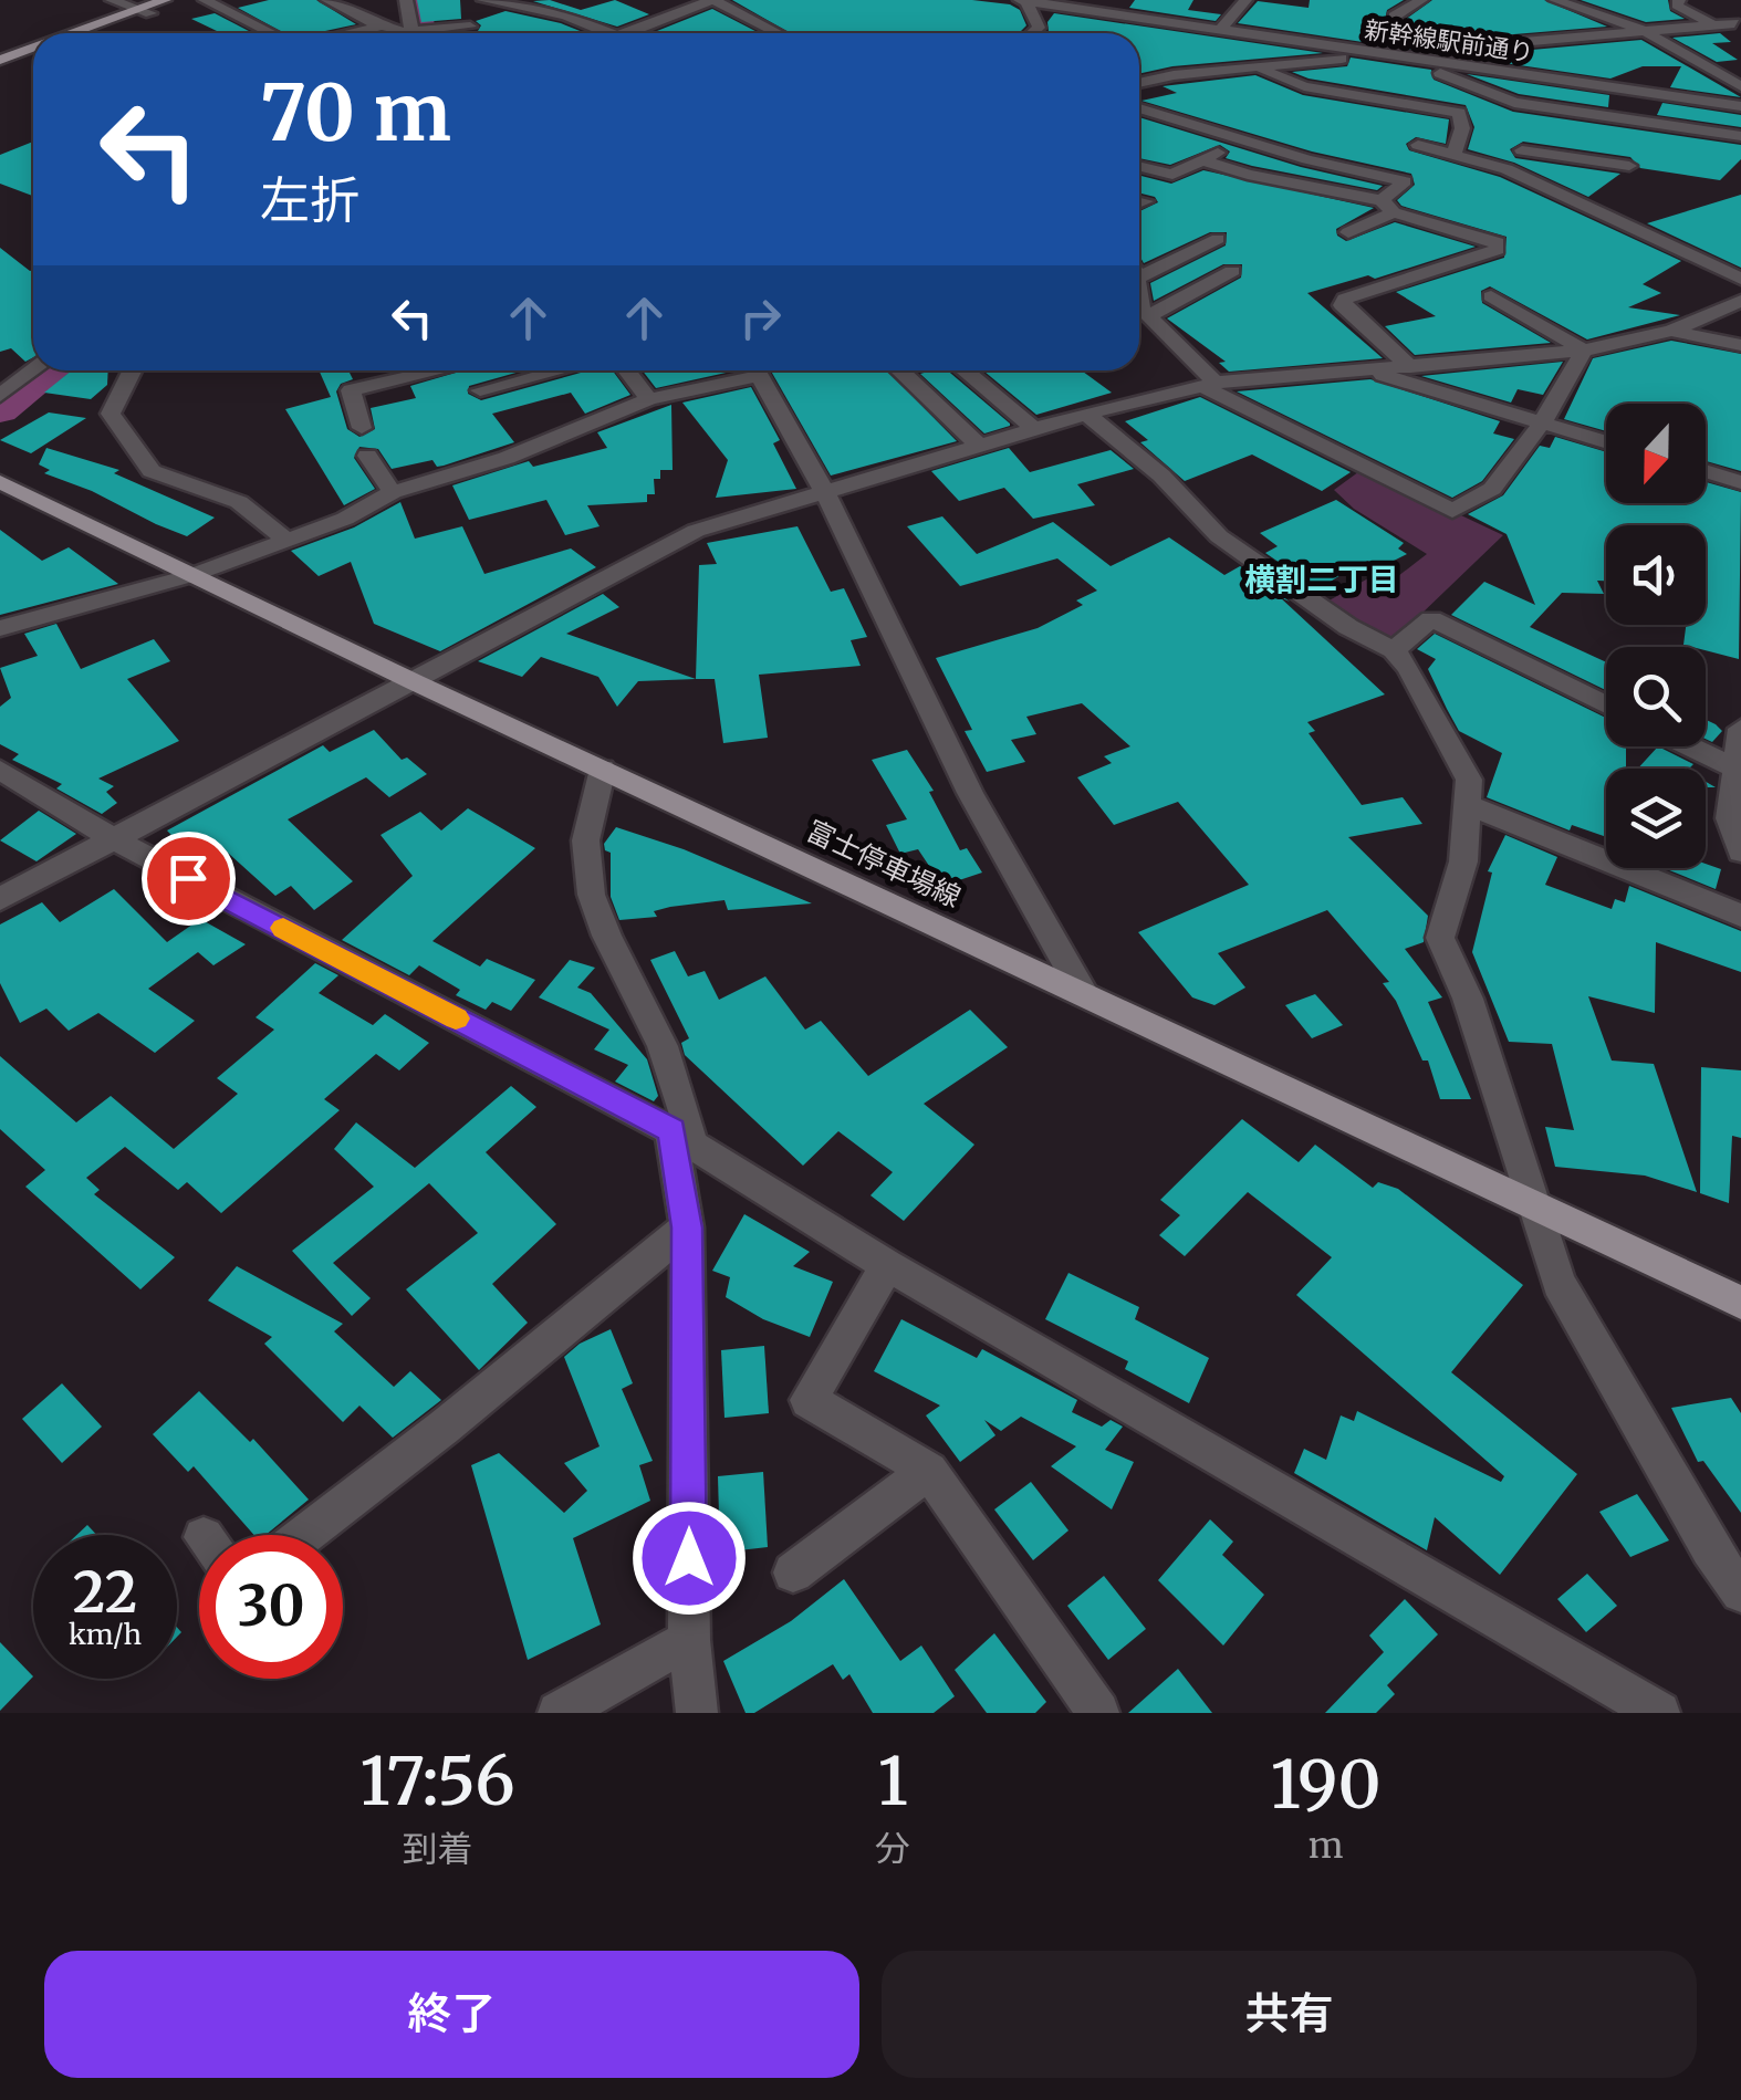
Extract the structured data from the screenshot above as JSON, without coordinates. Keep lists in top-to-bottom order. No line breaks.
{"streets":{"main road":["富士停車場線"],"street":["新幹線駅前通り"]},"districts":["横割二丁目"],"north":"bottom","page":{"turn":["70 m","左折"],"speed":"22 km/h","limit":"30","eta":["17:56","到着","1","分","190","m"],"buttons":["終了","共有"]}}
